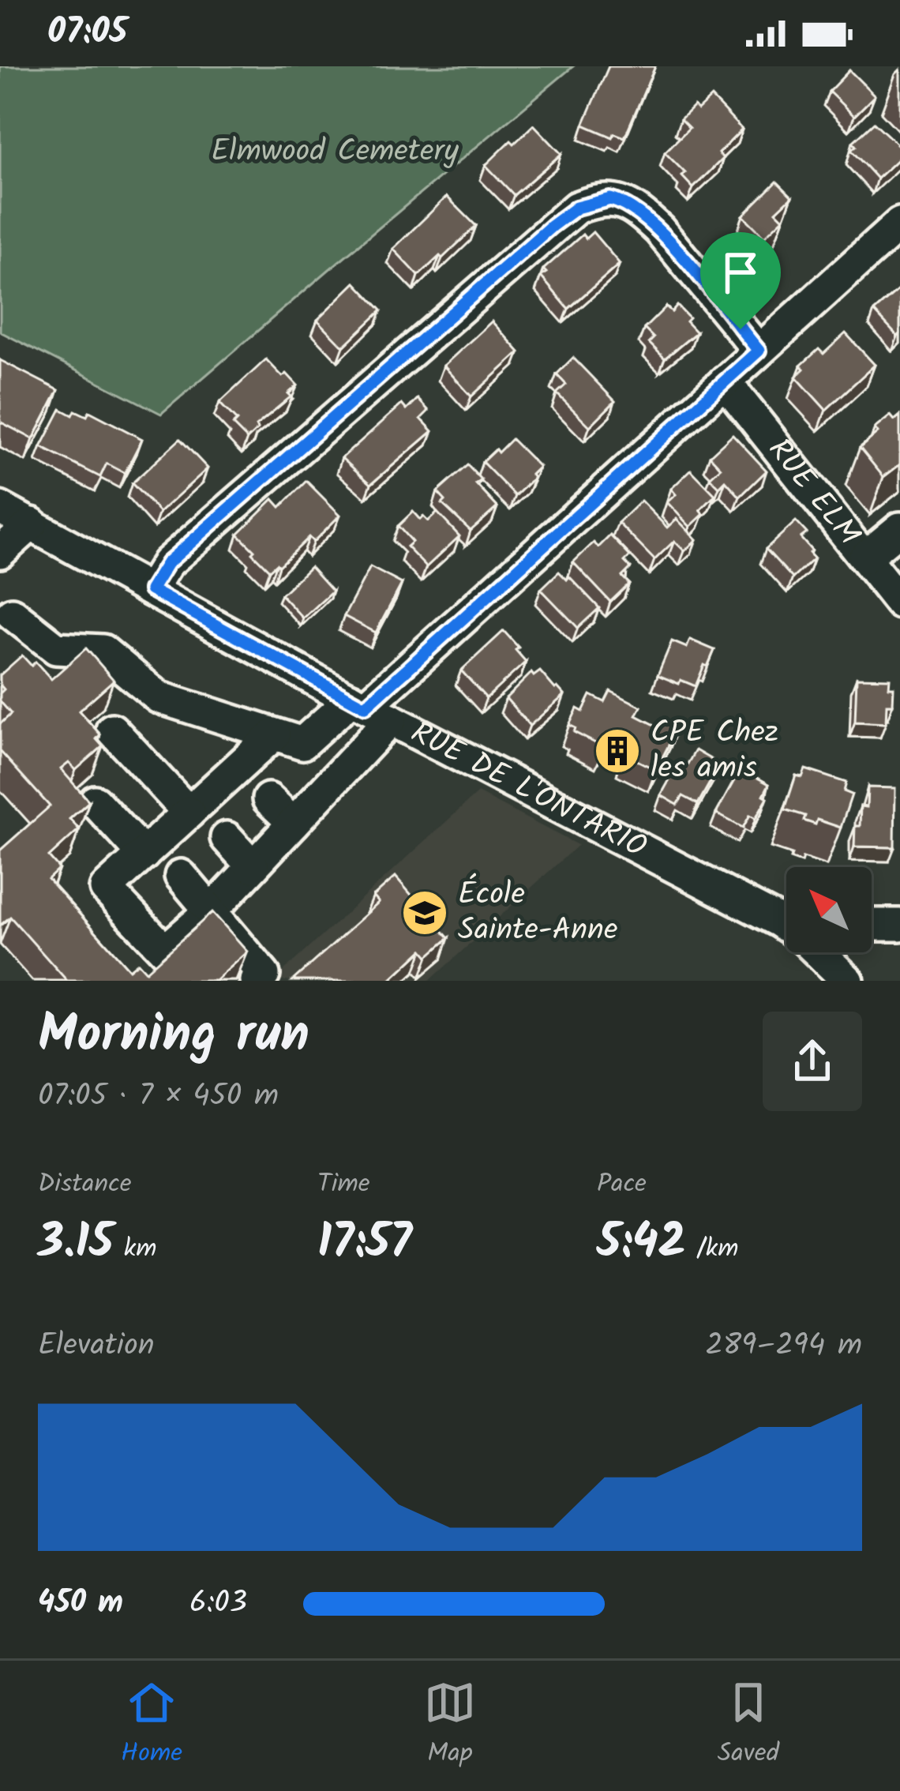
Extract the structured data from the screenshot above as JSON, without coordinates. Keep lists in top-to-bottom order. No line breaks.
{"streets":{"street":["RUE ELM","RUE DE L'ONTARIO"]},"parks":["Elmwood Cemetery"],"places":{"building":["CPE Chez les amis"],"school or university":["École Sainte-Anne"]},"north":"top left","page":{"status":"07:05","heading":["Morning run","07:05 · 7 × 450 m"],"stats":[["Distance","3.15 km"],["Time","17:57"],["Pace","5:42 /km"]],"chart":["Elevation","289–294 m"],"list":[{"name":"450 m","note":"6:03"}],"tabs":["Home","Map","Saved"]}}
